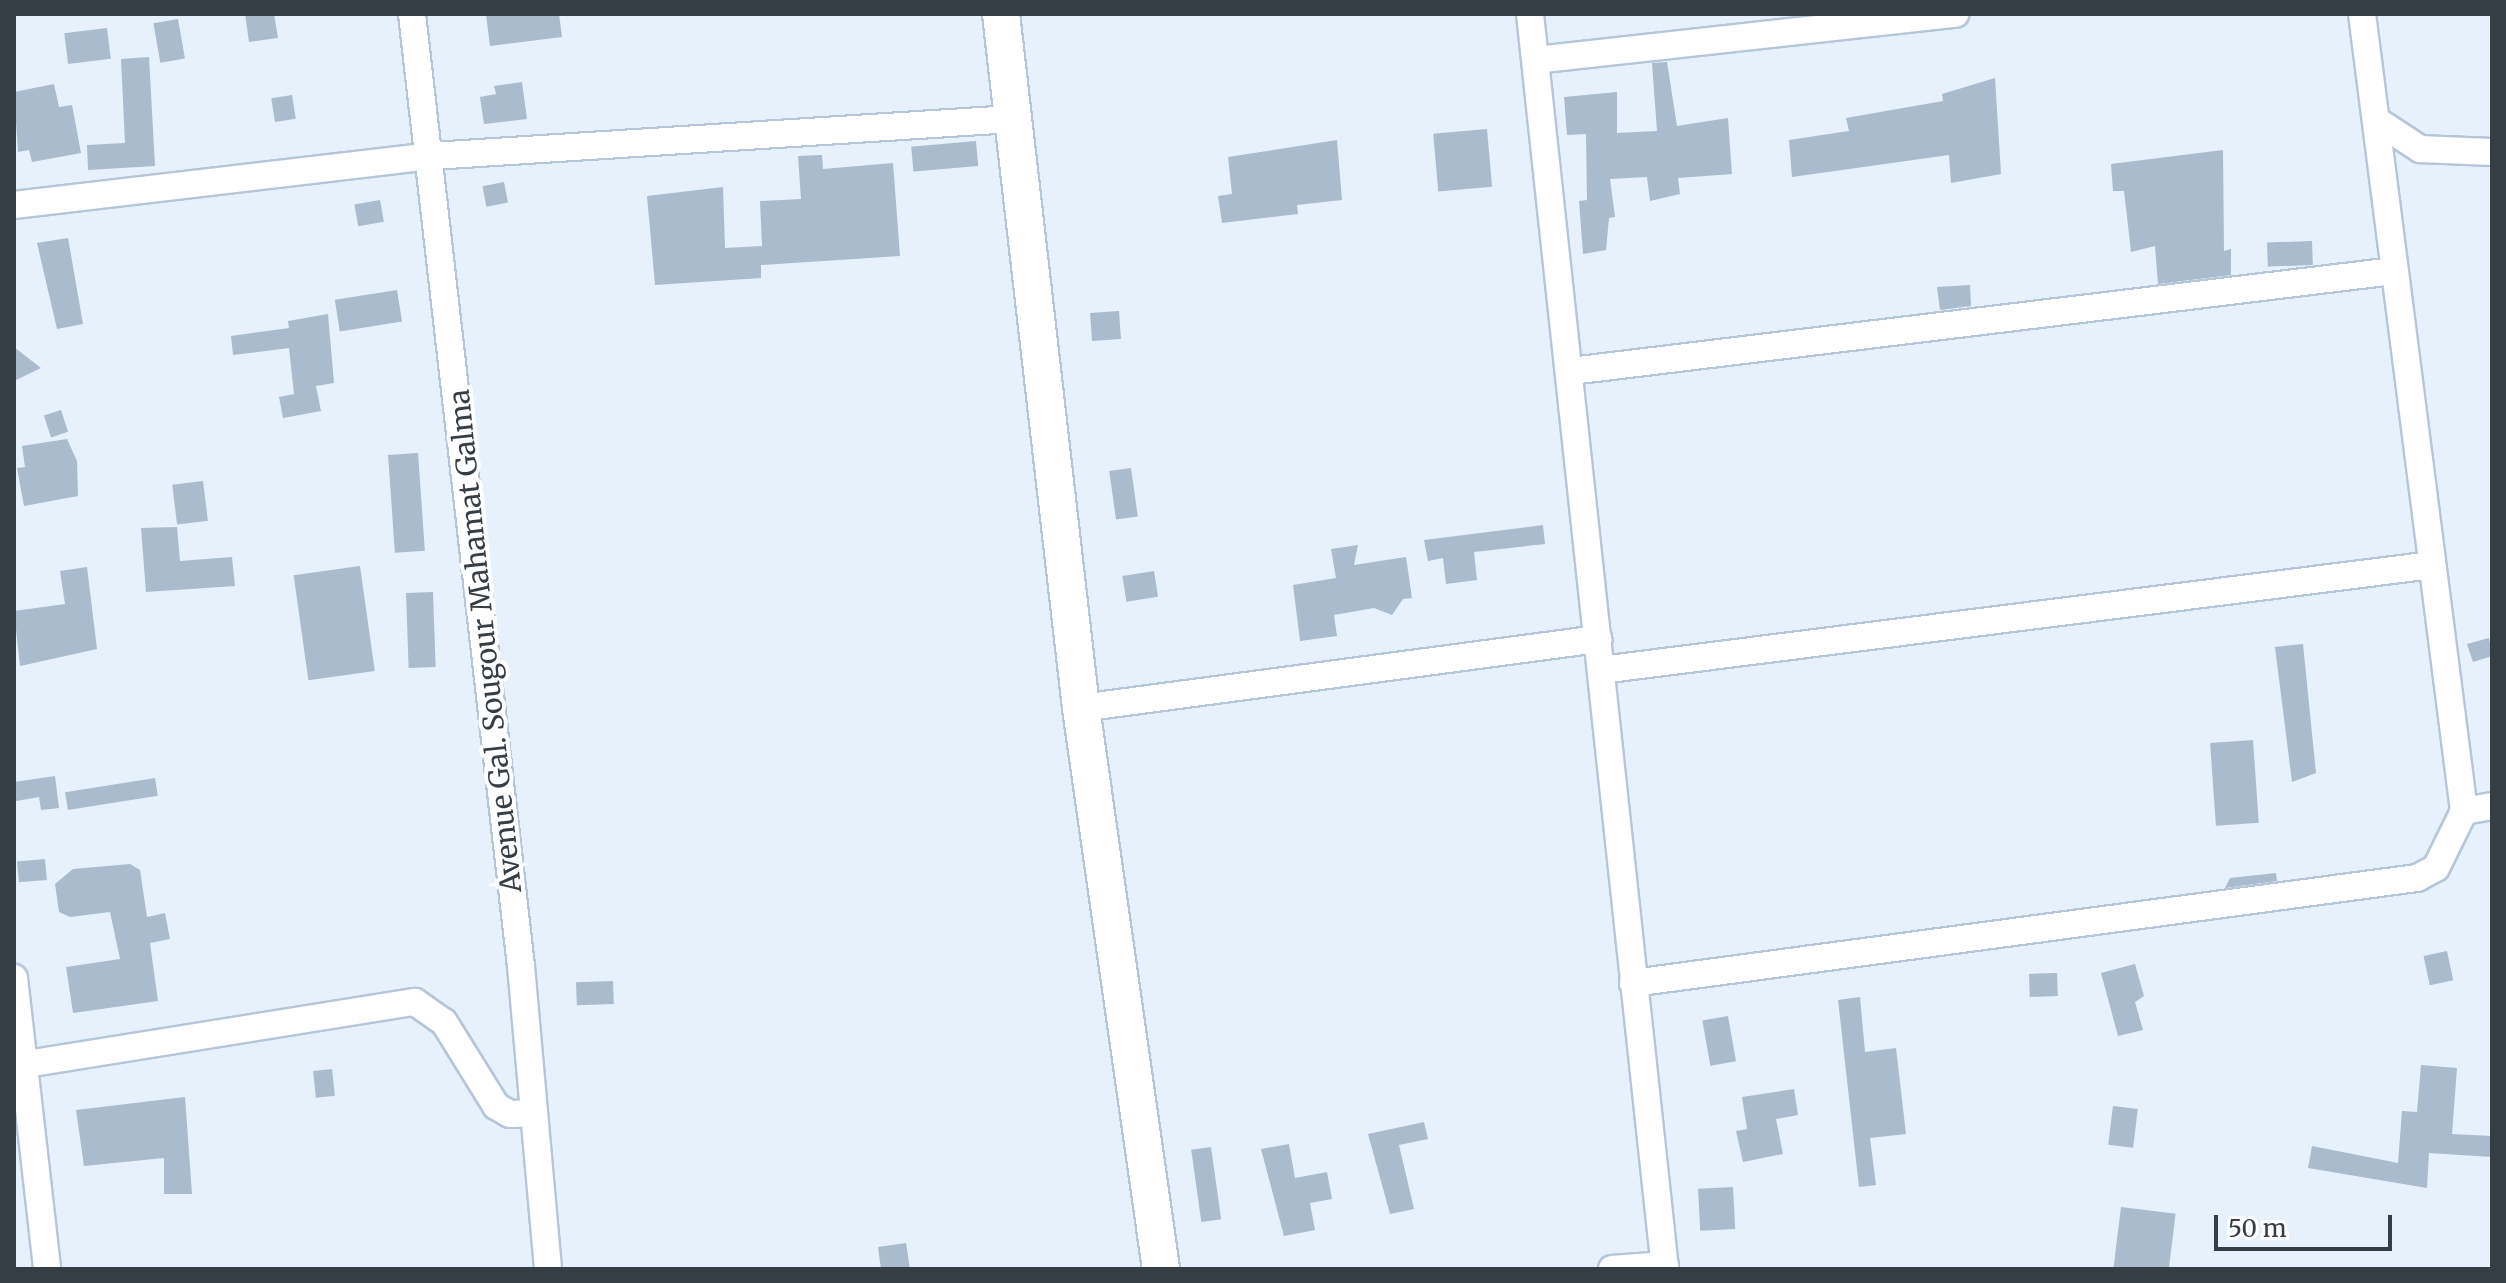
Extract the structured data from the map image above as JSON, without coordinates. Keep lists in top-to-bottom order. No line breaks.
{"streets":{"street":["Avenue Gal. Sougour Mahamat Galma"]},"scale_bar":"50 m"}
